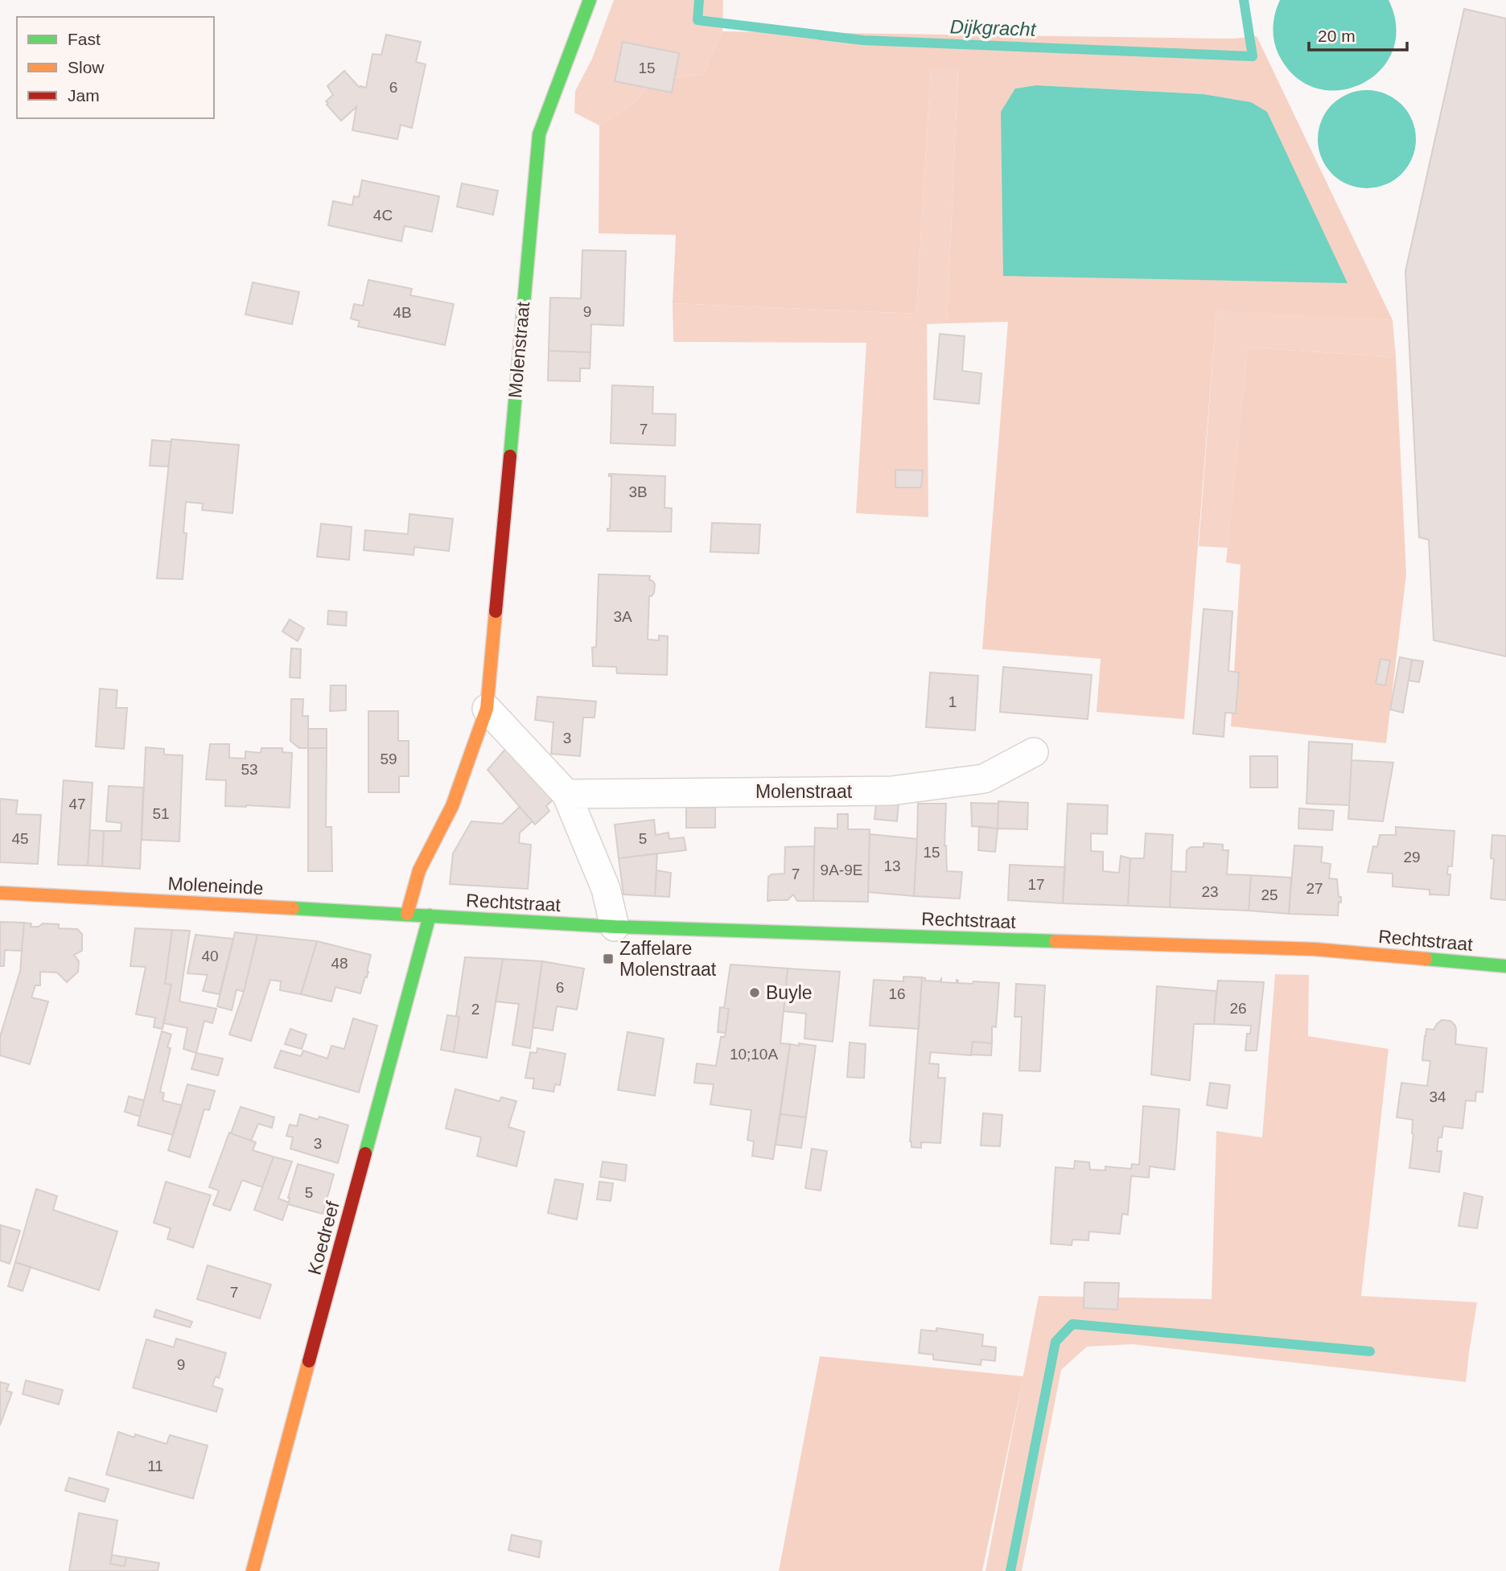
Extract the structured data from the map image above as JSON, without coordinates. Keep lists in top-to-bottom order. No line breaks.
{"streets":{"street":["Molenstraat","Moleneinde","Rechtstraat","Koedreef"]},"crossings":[["Molenstraat","Moleneinde"],["Moleneinde","Rechtstraat"],["Moleneinde","Koedreef"],["Rechtstraat","Koedreef"]],"water":["Dijkgracht"],"places":{"transit":["Zaffelare Molenstraat"],"other":["Buyle"]},"house_numbers":["15","6","4C","9","4B","7","3B","3A","1","3","59","53","47","51","45","5","15","29","13","9A-9E","7","17","27","23","25","40","48","6","16","26","2","10;10A","34","3","5","7","9","11"],"legend":["Fast","Slow","Jam"],"scale_bar":"20 m"}
